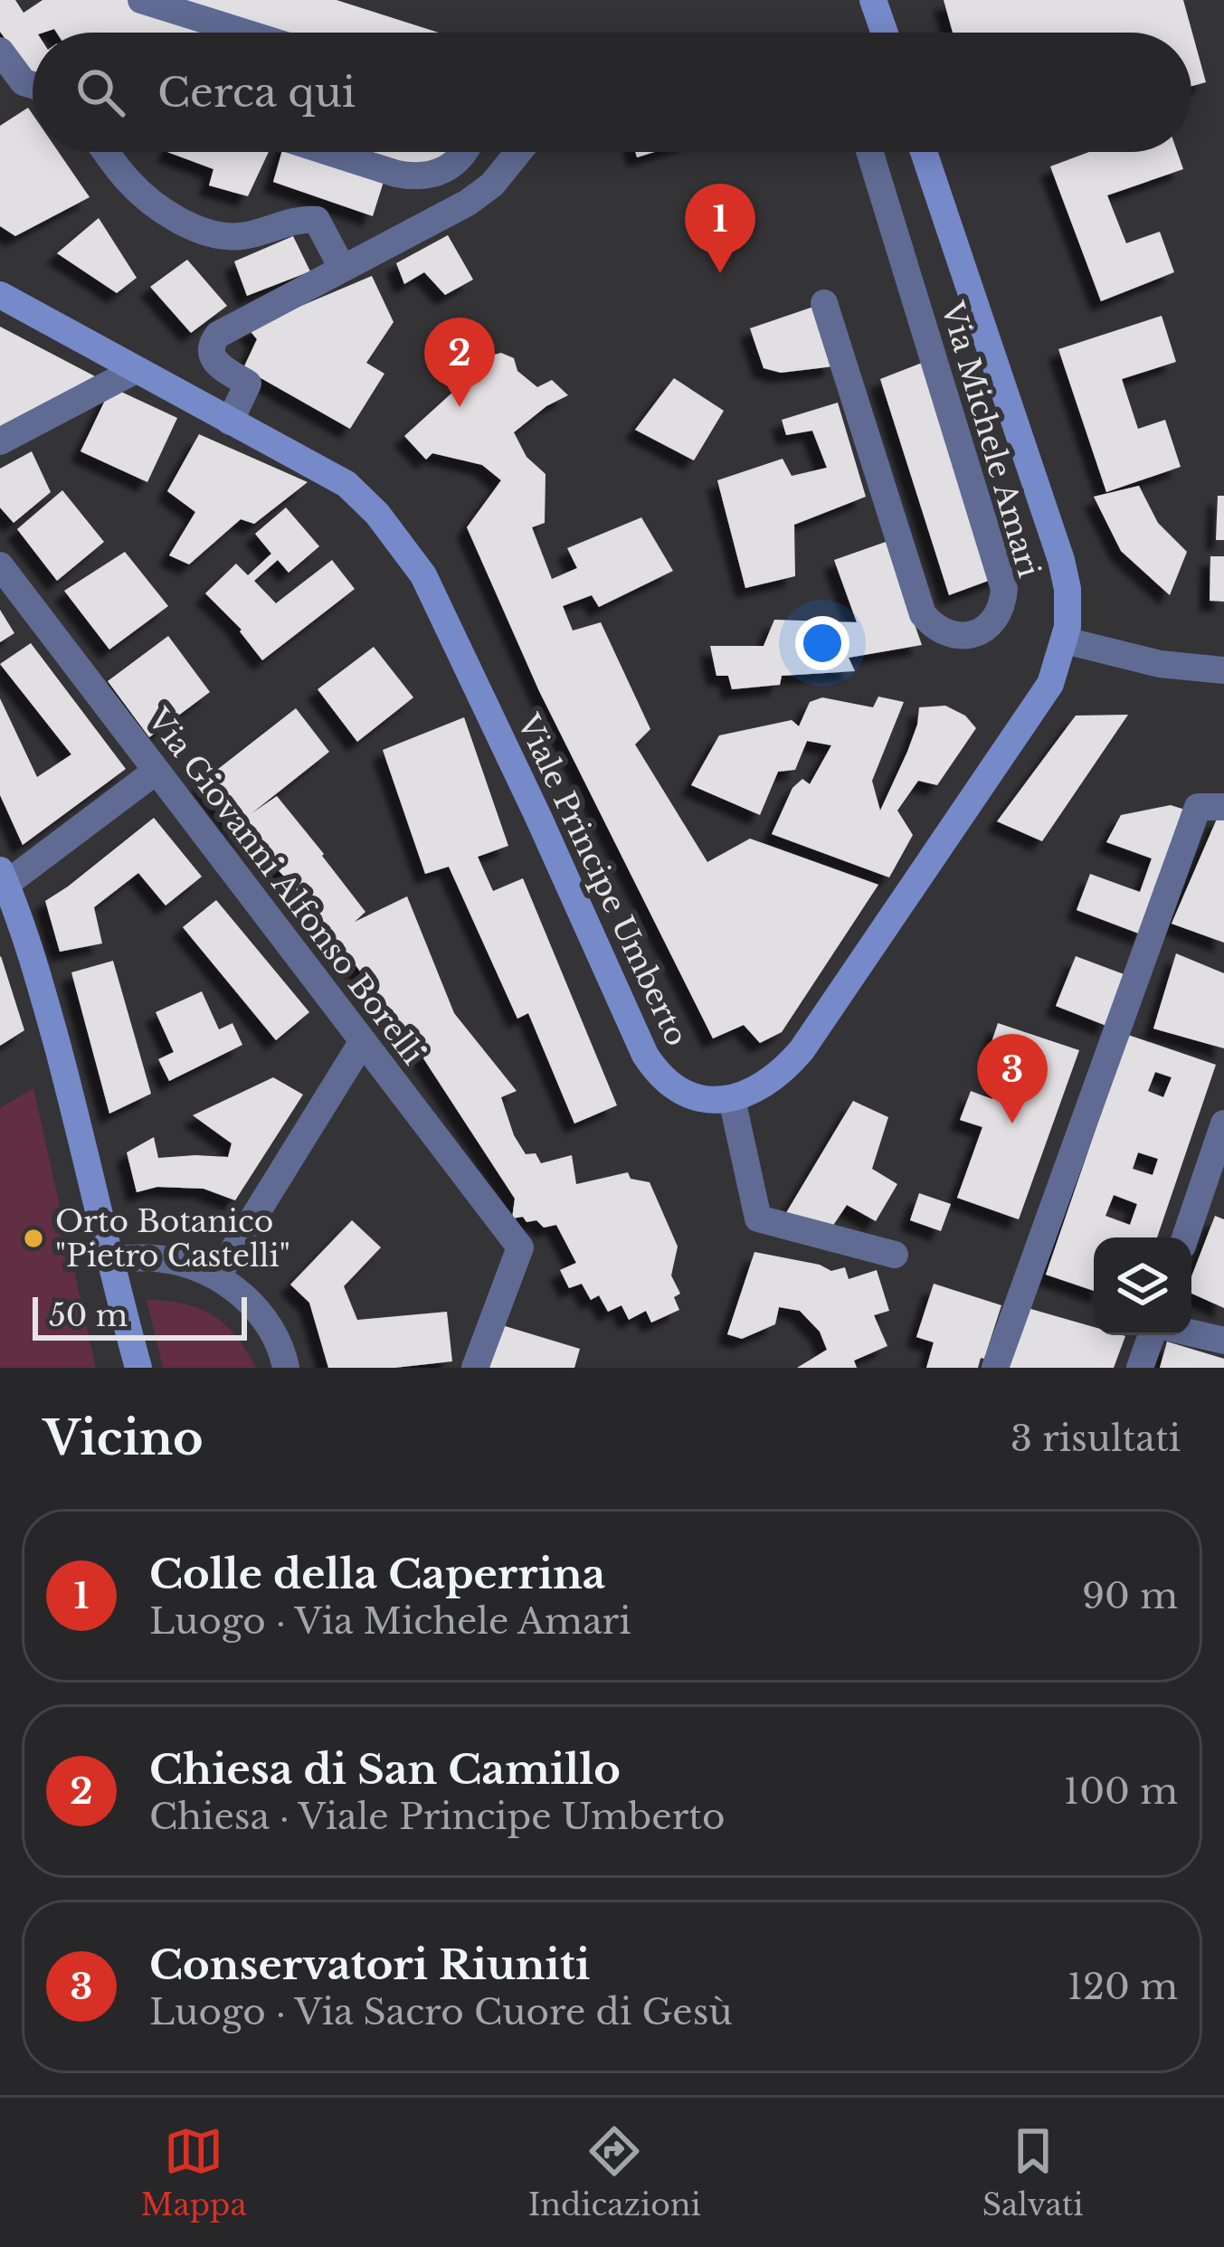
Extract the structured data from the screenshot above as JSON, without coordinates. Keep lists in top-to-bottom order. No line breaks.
{"streets":{"main road":["Viale Principe Umberto"],"street":["Via Michele Amari","Via Giovanni Alfonso Borelli"]},"places":["Orto Botanico \"Pietro Castelli\""],"scale_bar":"50 m","page":{"search":"Cerca qui","pins":["1","2","3"],"scale":"50 m","heading":["Vicino","3 risultati"],"list":[{"mark":"1","name":"Colle della Caperrina","note":"Luogo · Via Michele Amari","value":"90 m"},{"mark":"2","name":"Chiesa di San Camillo","note":"Chiesa · Viale Principe Umberto","value":"100 m"},{"mark":"3","name":"Conservatori Riuniti","note":"Luogo · Via Sacro Cuore di Gesù","value":"120 m"}],"nav":["Mappa","Indicazioni","Salvati"]}}
